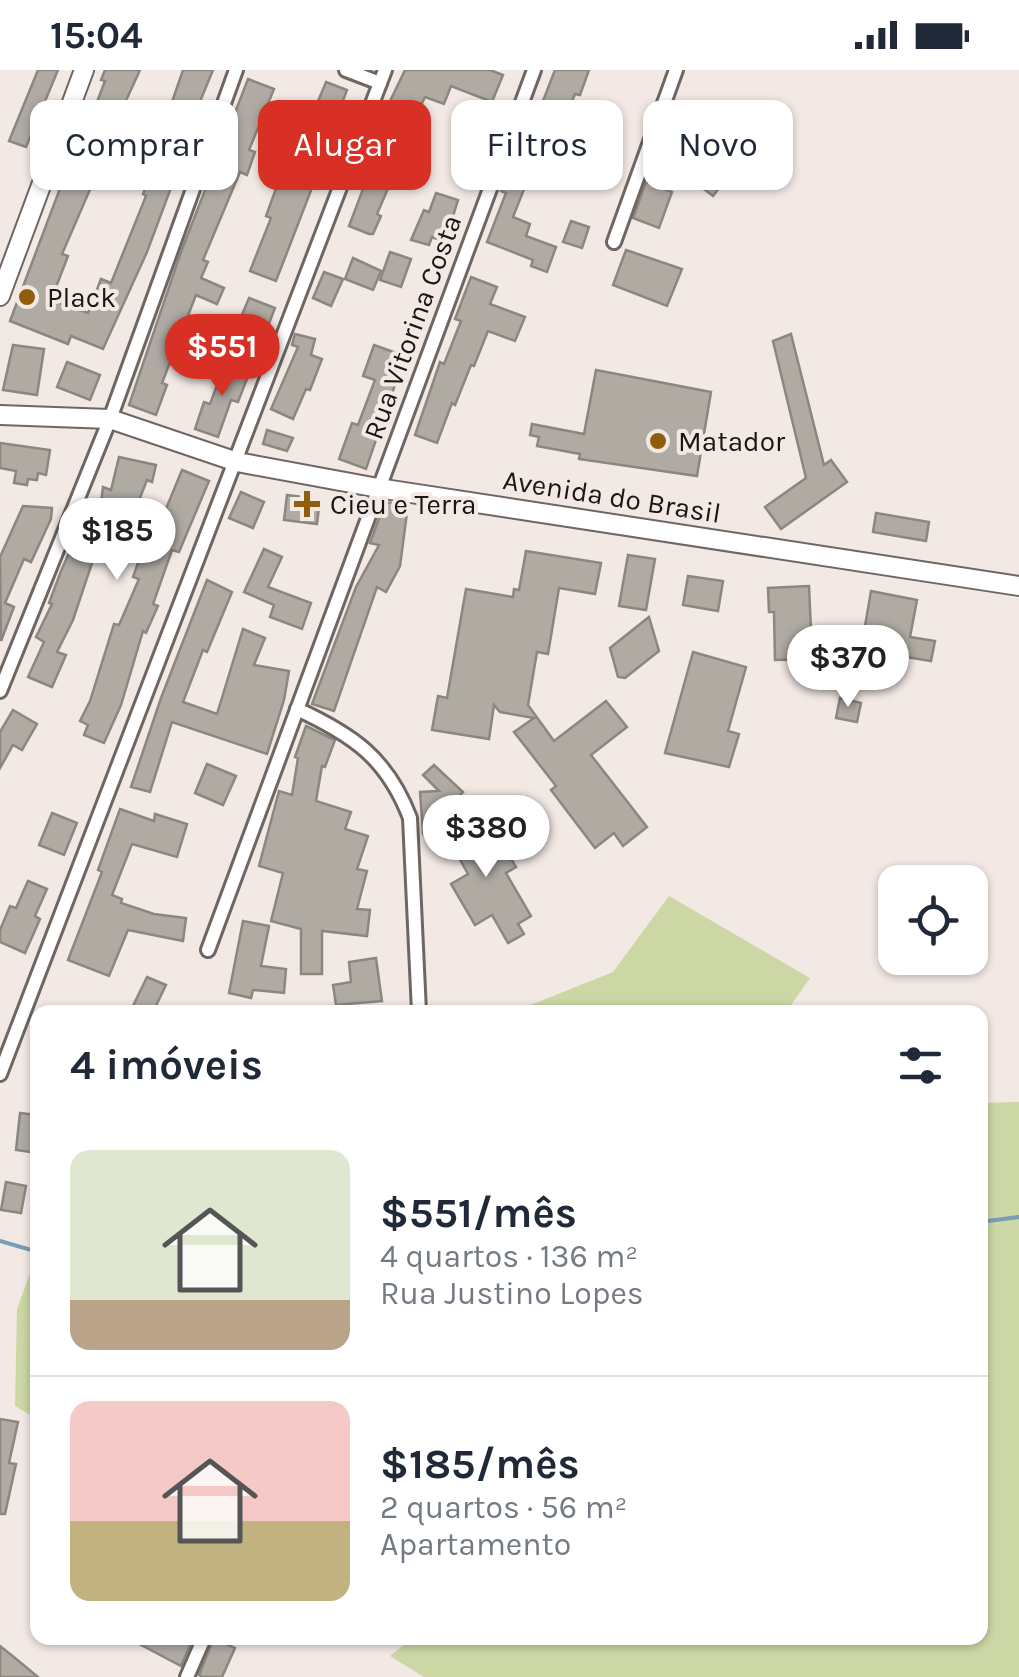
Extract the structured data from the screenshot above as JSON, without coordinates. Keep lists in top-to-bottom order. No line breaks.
{"streets":{"street":["Rua Vitorina Costa","Avenida do Brasil"]},"crossings":[["Rua Vitorina Costa","Avenida do Brasil"]],"places":{"other":["Plack","Matador"],"health":["Cieu e Terra"]},"page":{"status":"15:04","chip":["Comprar","Alugar","Filtros","Novo"],"price":["$551","$185","$370","$380"],"heading":"4 imóveis","list":[{"name":"$551/mês","note":"4 quartos · 136 m² · Rua Justino Lopes"},{"name":"$185/mês","note":"2 quartos · 56 m² · Apartamento"}]}}
